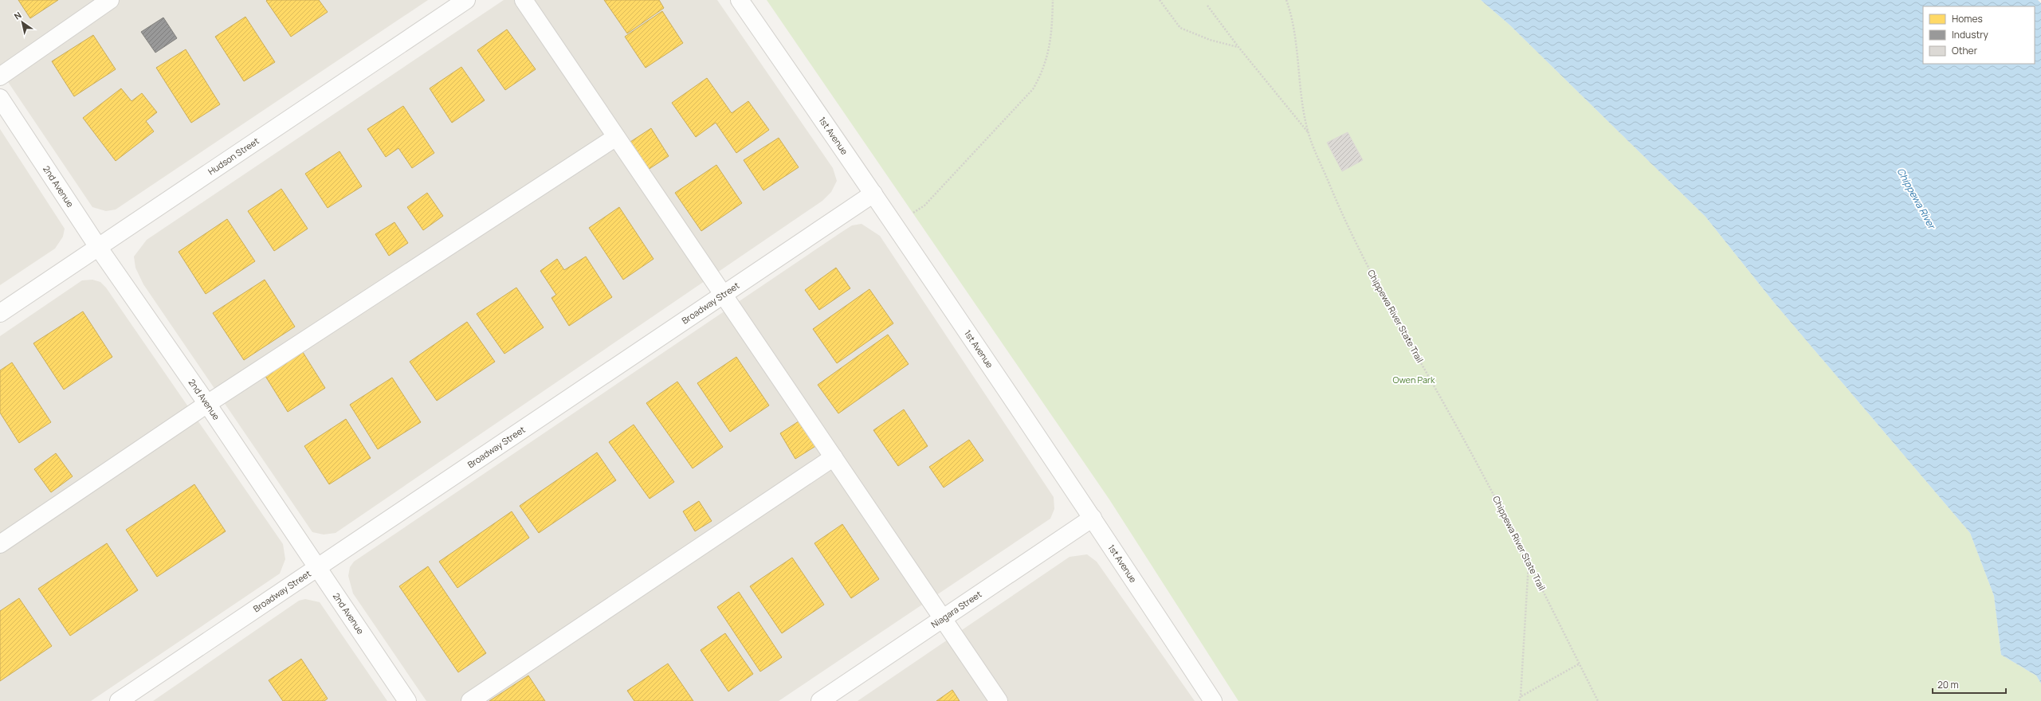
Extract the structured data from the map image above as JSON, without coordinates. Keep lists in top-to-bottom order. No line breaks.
{"streets":{"street":["1st Avenue","Hudson Street","2nd Avenue","Broadway Street","Niagara Street"],"path":["Chippewa River State Trail"]},"crossings":[["1st Avenue","Broadway Street"],["1st Avenue","Niagara Street"],["Hudson Street","2nd Avenue"],["2nd Avenue","Broadway Street"]],"water":["Chippewa River"],"parks":["Owen Park"],"legend":["Homes","Industry","Other"],"scale_bar":"20 m","north":"top left"}
